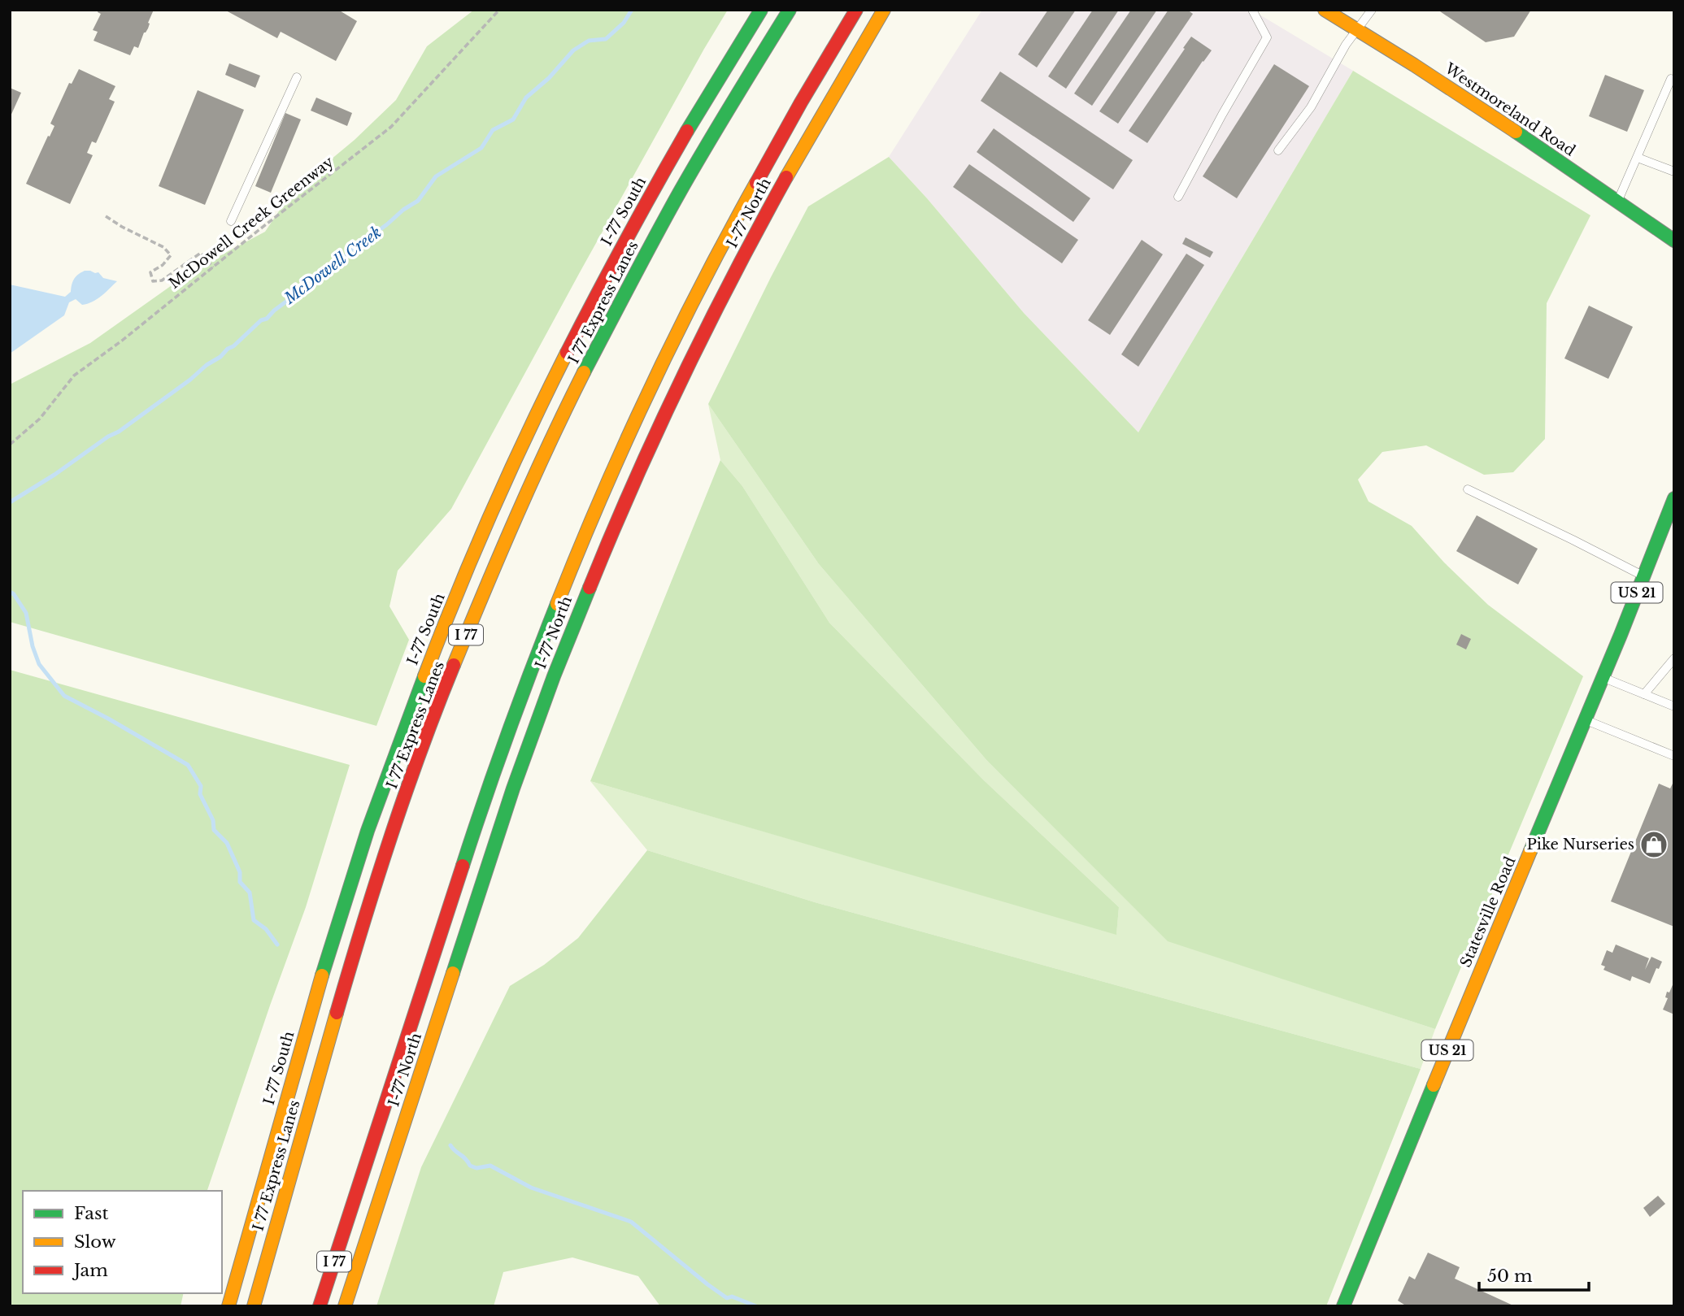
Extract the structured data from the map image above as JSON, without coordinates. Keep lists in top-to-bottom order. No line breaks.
{"streets":{"main road":["Westmoreland Road","I-77 South","I-77 North","I 77 Express Lanes","US 21","I 77","Statesville Road"],"path":["McDowell Creek Greenway"]},"water":["McDowell Creek"],"places":{"shop":["Pike Nurseries"]},"legend":["Fast","Slow","Jam"],"scale_bar":"50 m"}
